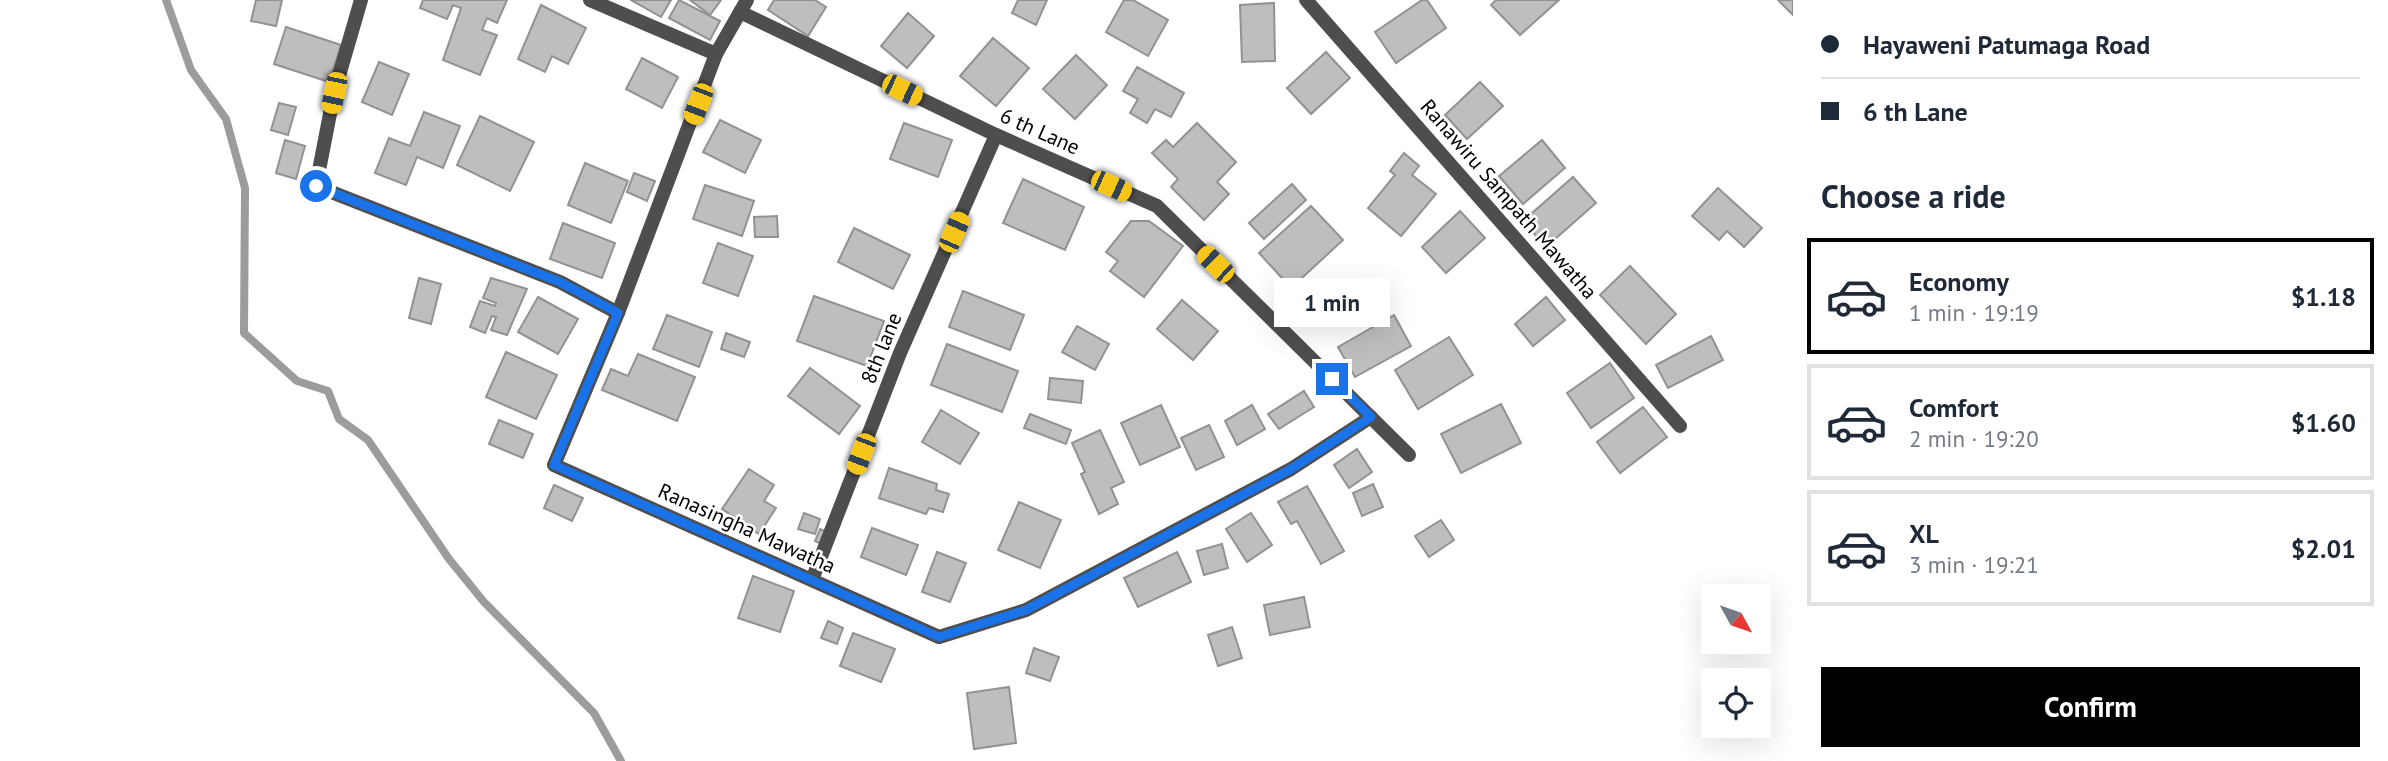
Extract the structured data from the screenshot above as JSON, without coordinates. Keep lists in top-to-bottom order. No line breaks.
{"streets":{"street":["6 th Lane","Ranawiru Sampath Mawatha","8th lane","Ranasingha Mawatha"]},"crossings":[["6 th Lane","8th lane"],["6 th Lane","Ranasingha Mawatha"],["8th lane","Ranasingha Mawatha"]],"north":"bottom right","page":{"banner":["Hayaweni Patumaga Road","6 th Lane"],"heading":"Choose a ride","list":[{"name":"Economy","note":"1 min · 19:19","value":"$1.18"},{"name":"Comfort","note":"2 min · 19:20","value":"$1.60"},{"name":"XL","note":"3 min · 19:21","value":"$2.01"}],"bubble":"1 min","buttons":"Confirm"}}
